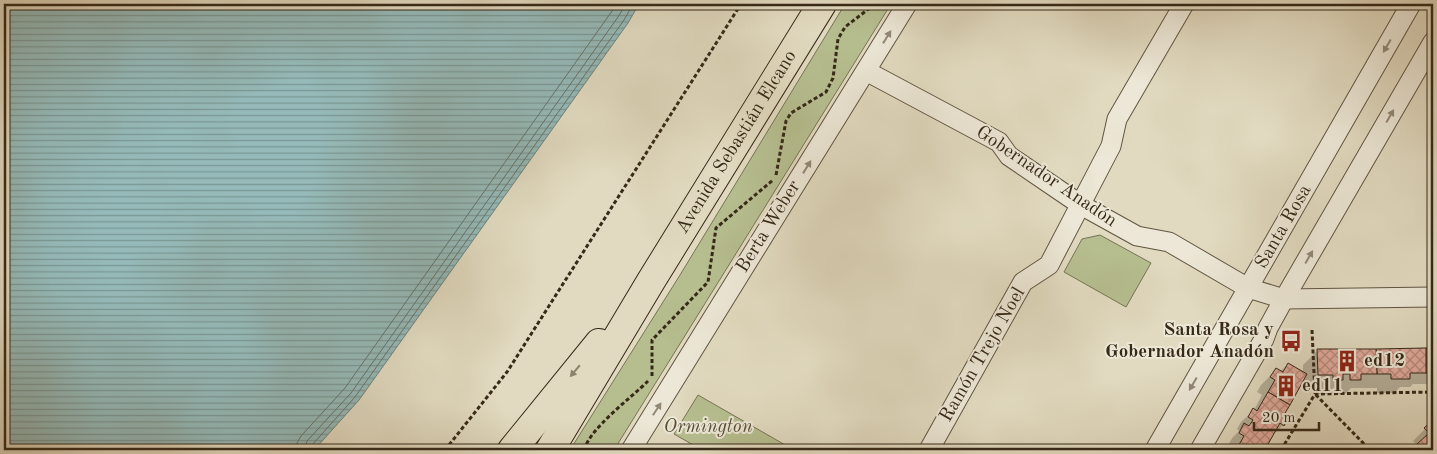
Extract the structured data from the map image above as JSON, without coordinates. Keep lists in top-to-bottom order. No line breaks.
{"streets":{"main road":["Avenida Sebastián Elcano"],"street":["Gobernador Anadón","Berta Weber","Santa Rosa","Ramón Trejo Noel"]},"crossings":[["Gobernador Anadón","Berta Weber"],["Gobernador Anadón","Santa Rosa"],["Gobernador Anadón","Ramón Trejo Noel"]],"one_way":["Berta Weber"],"parks":["Ormington"],"places":{"bus stop":["Santa Rosa y Gobernador Anadón"],"building":["ed12","ed11"]},"scale_bar":"20 m"}
